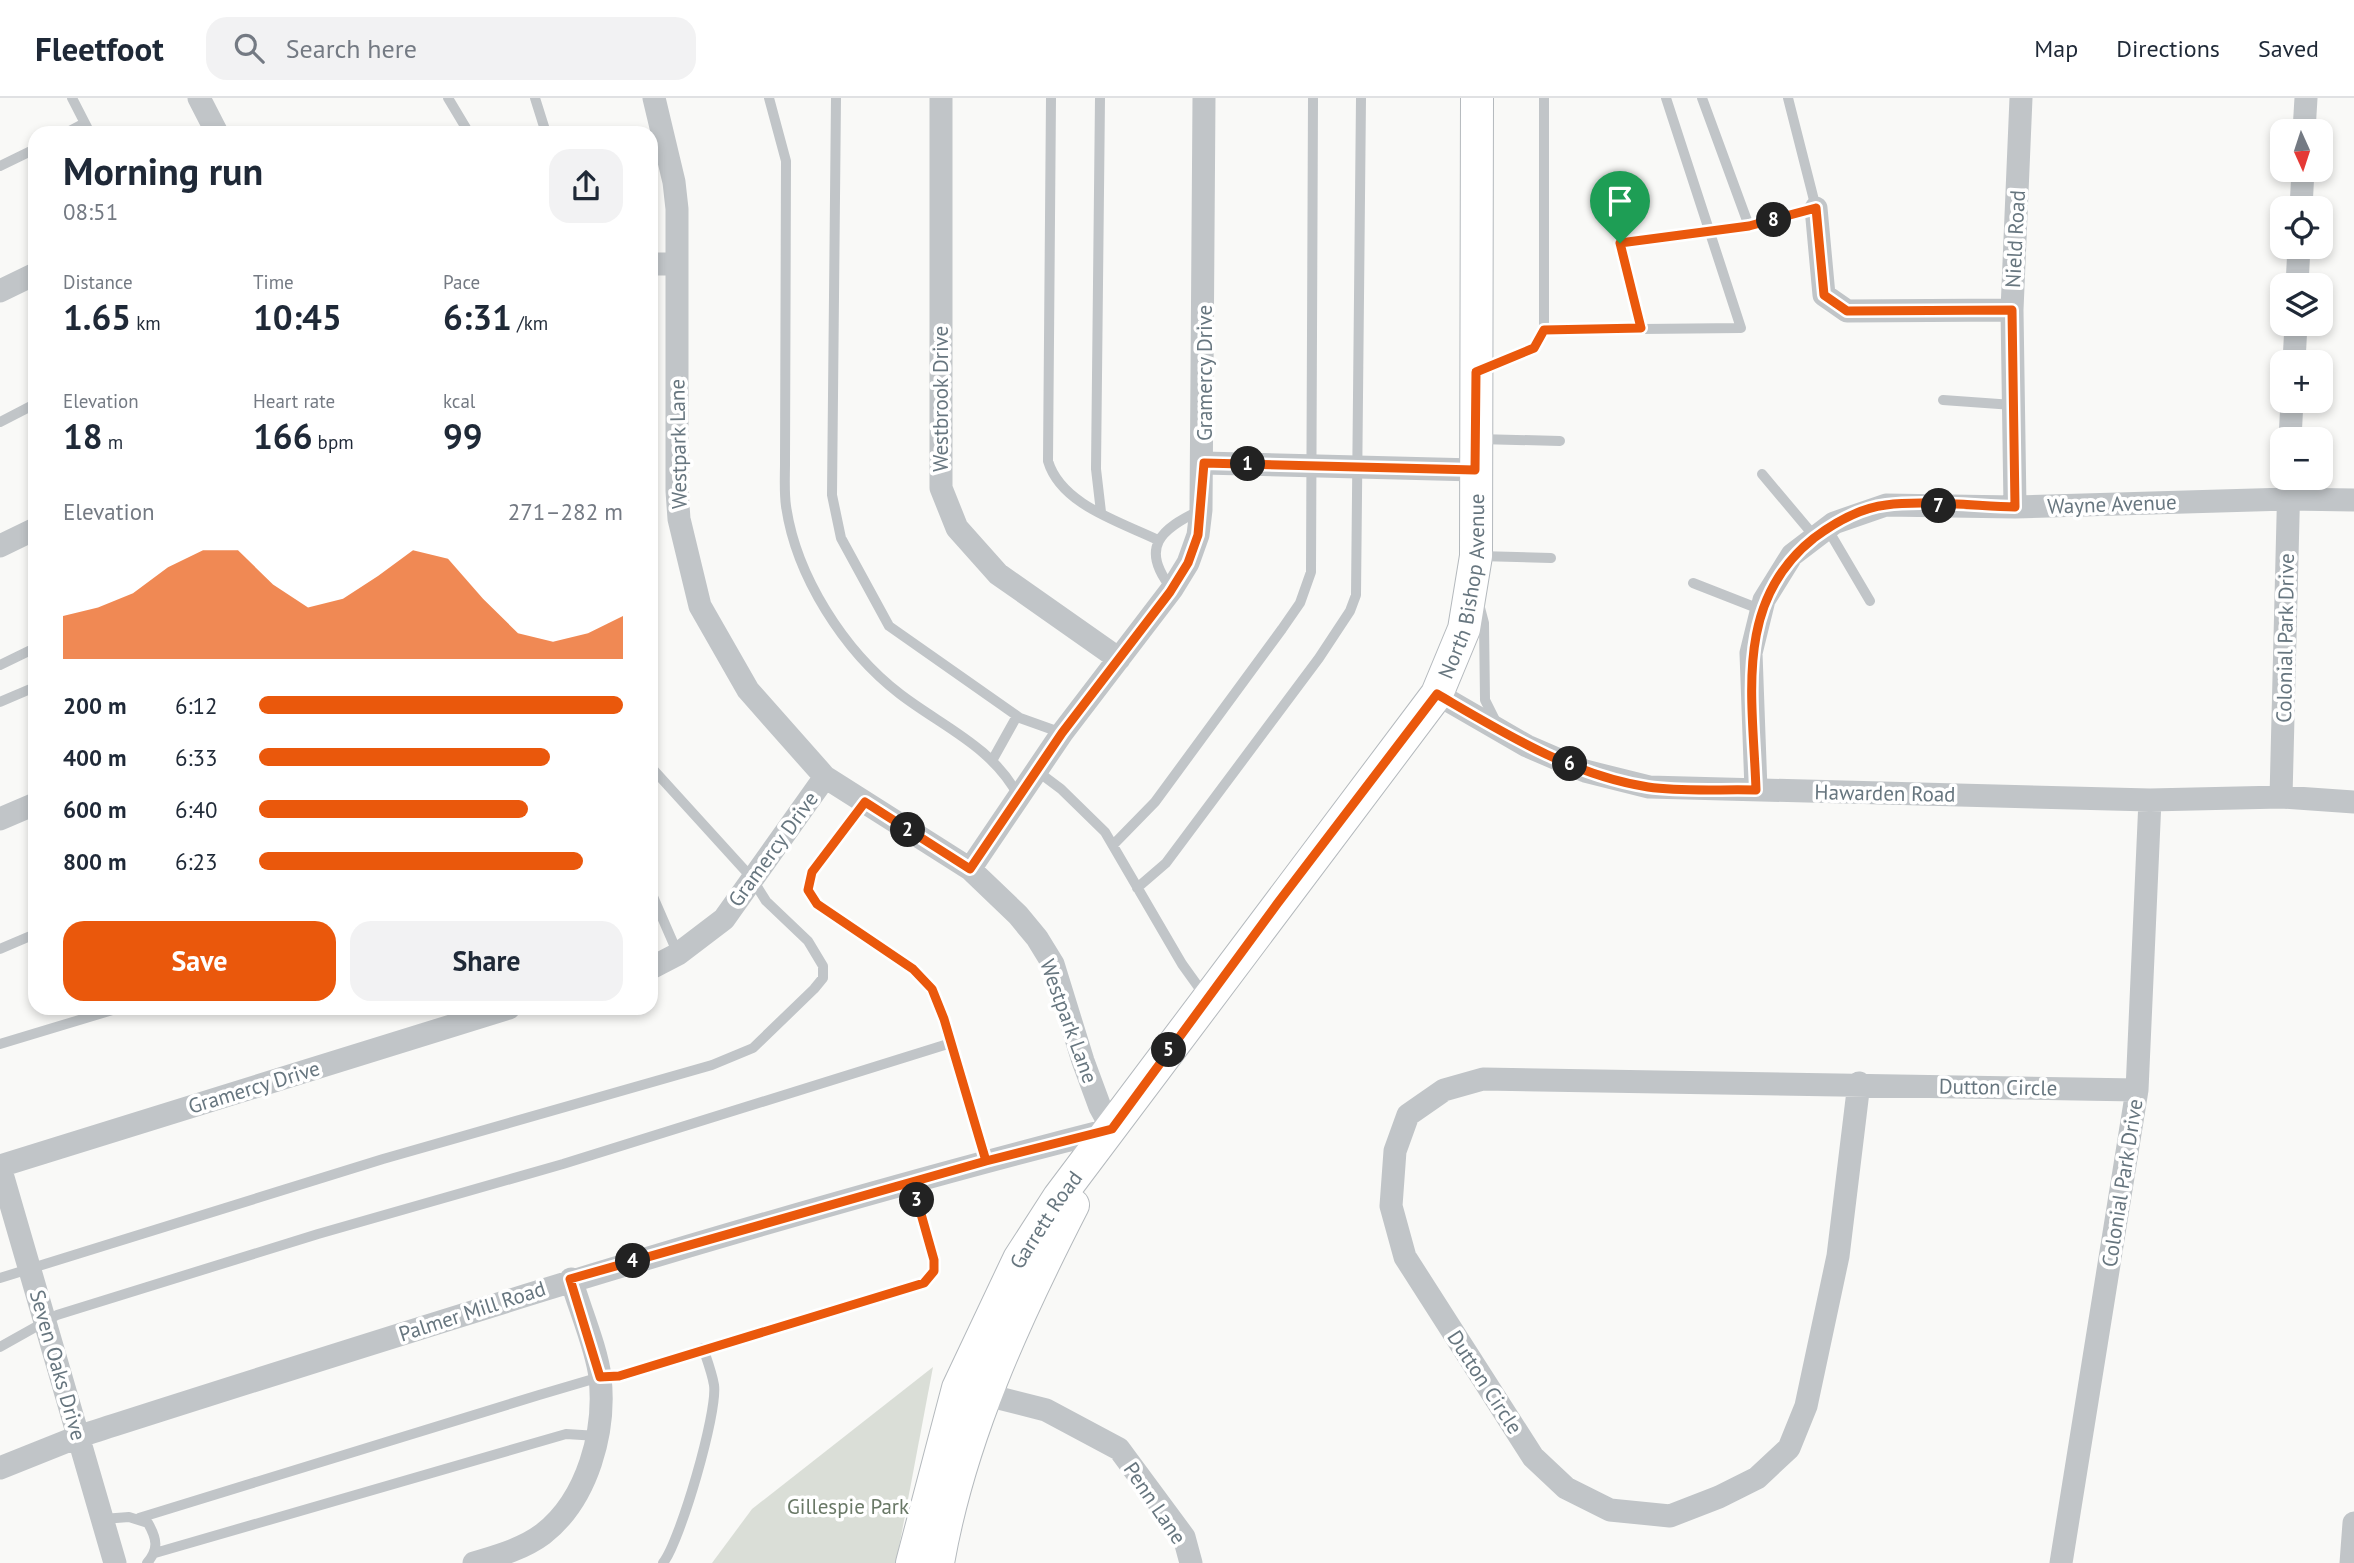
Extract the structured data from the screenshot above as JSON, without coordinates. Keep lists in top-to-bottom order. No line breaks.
{"streets":{"main road":["North Bishop Avenue","Garrett Road"],"street":["Nield Road","Gramercy Drive","Westbrook Drive","Westpark Lane","Wayne Avenue","Colonial Park Drive","Hawarden Road","Dutton Circle","Palmer Mill Road","Seven Oaks Drive","Penn Lane"]},"crossings":[["Nield Road","Wayne Avenue"],["Gramercy Drive","Westbrook Drive"],["Gramercy Drive","Westpark Lane"],["Gramercy Drive","Seven Oaks Drive"],["Westpark Lane","North Bishop Avenue"],["Westpark Lane","Garrett Road"],["Westpark Lane","Palmer Mill Road"],["Wayne Avenue","Hawarden Road"],["North Bishop Avenue","Hawarden Road"],["North Bishop Avenue","Garrett Road"],["North Bishop Avenue","Palmer Mill Road"],["Colonial Park Drive","Hawarden Road"],["Colonial Park Drive","Dutton Circle"],["Garrett Road","Palmer Mill Road"],["Garrett Road","Penn Lane"],["Palmer Mill Road","Seven Oaks Drive"]],"parks":["Gillespie Park"],"north":"bottom","page":{"header":"Fleetfoot","search":"Search here","nav":["Map","Directions","Saved"],"map_buttons":["+","−"],"heading":["Morning run","08:51"],"pins":["8","1","7","6","2","5","3","4"],"stats":[["Distance","1.65 km"],["Time","10:45"],["Pace","6:31 /km"],["Elevation","18 m"],["Heart rate","166 bpm"],["kcal","99"]],"chart":["Elevation","271–282 m"],"list":[{"name":"200 m","note":"6:12"},{"name":"400 m","note":"6:33"},{"name":"600 m","note":"6:40"},{"name":"800 m","note":"6:23"}],"buttons":["Save","Share"]}}
